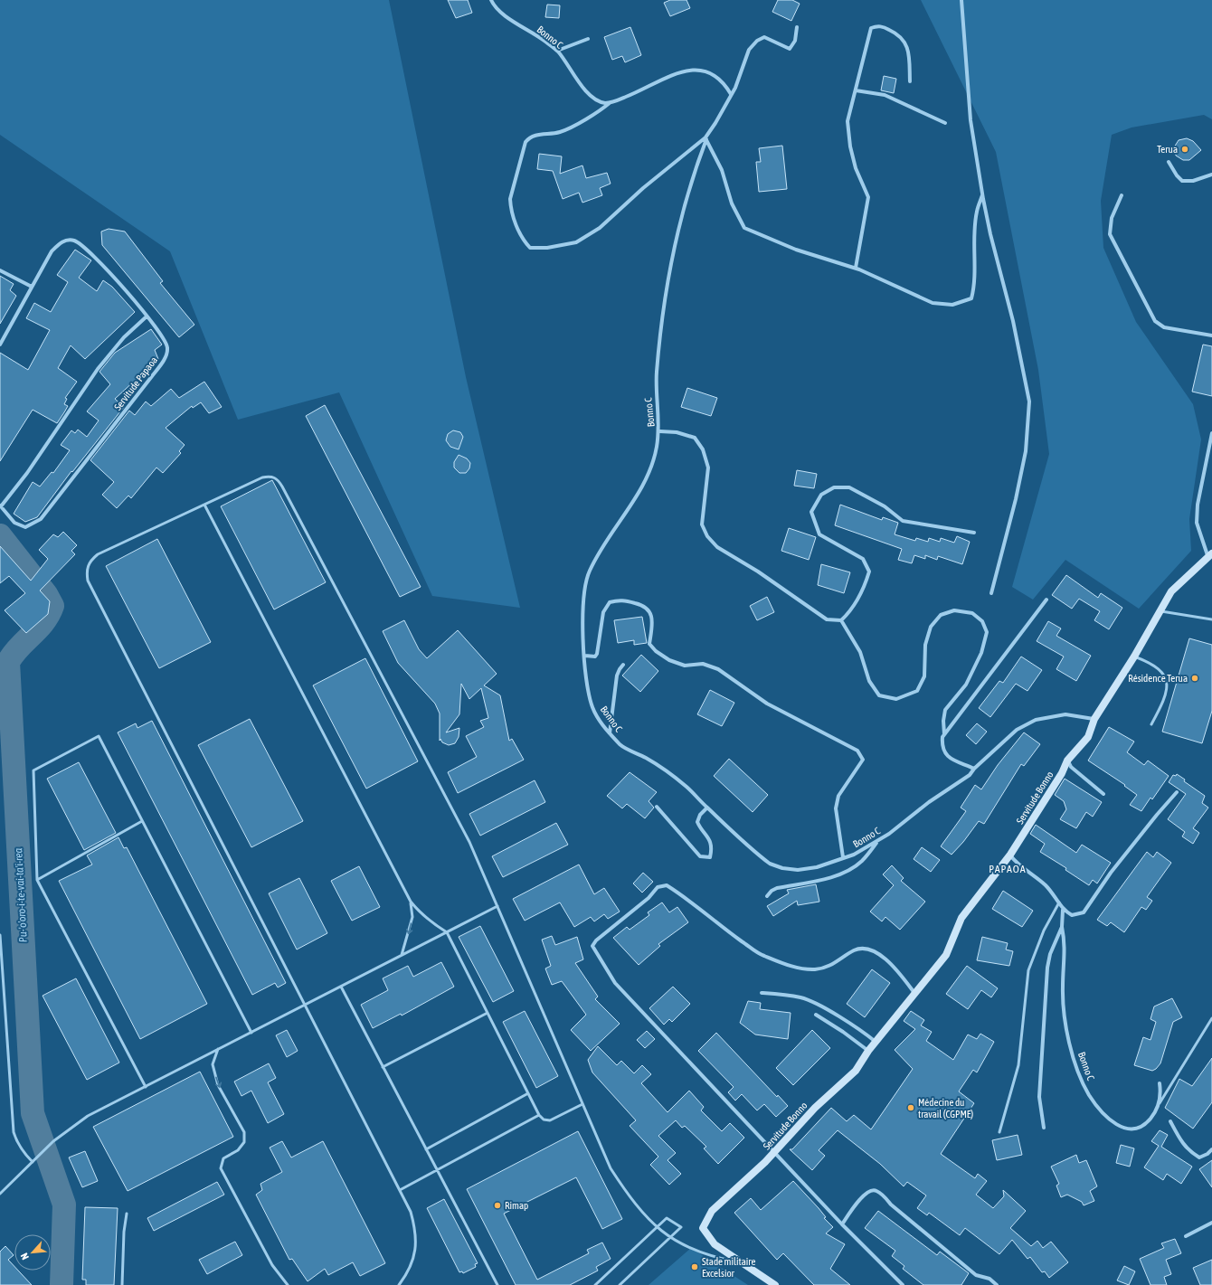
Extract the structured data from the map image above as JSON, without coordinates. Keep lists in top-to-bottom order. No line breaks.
{"streets":{"street":["Bonno C","Servitude Papaoa","Servitude Bonno"]},"crossings":[["Bonno C","Servitude Bonno"]],"districts":["PAPAOA"],"water":["Pu-'o'oro-i-te-vai-ta'i-rea"],"places":["Terua","Résidence Terua","Médecine du travail (CGPME)","Rimap","Stade militaire Excelsior"],"north":"bottom left"}
